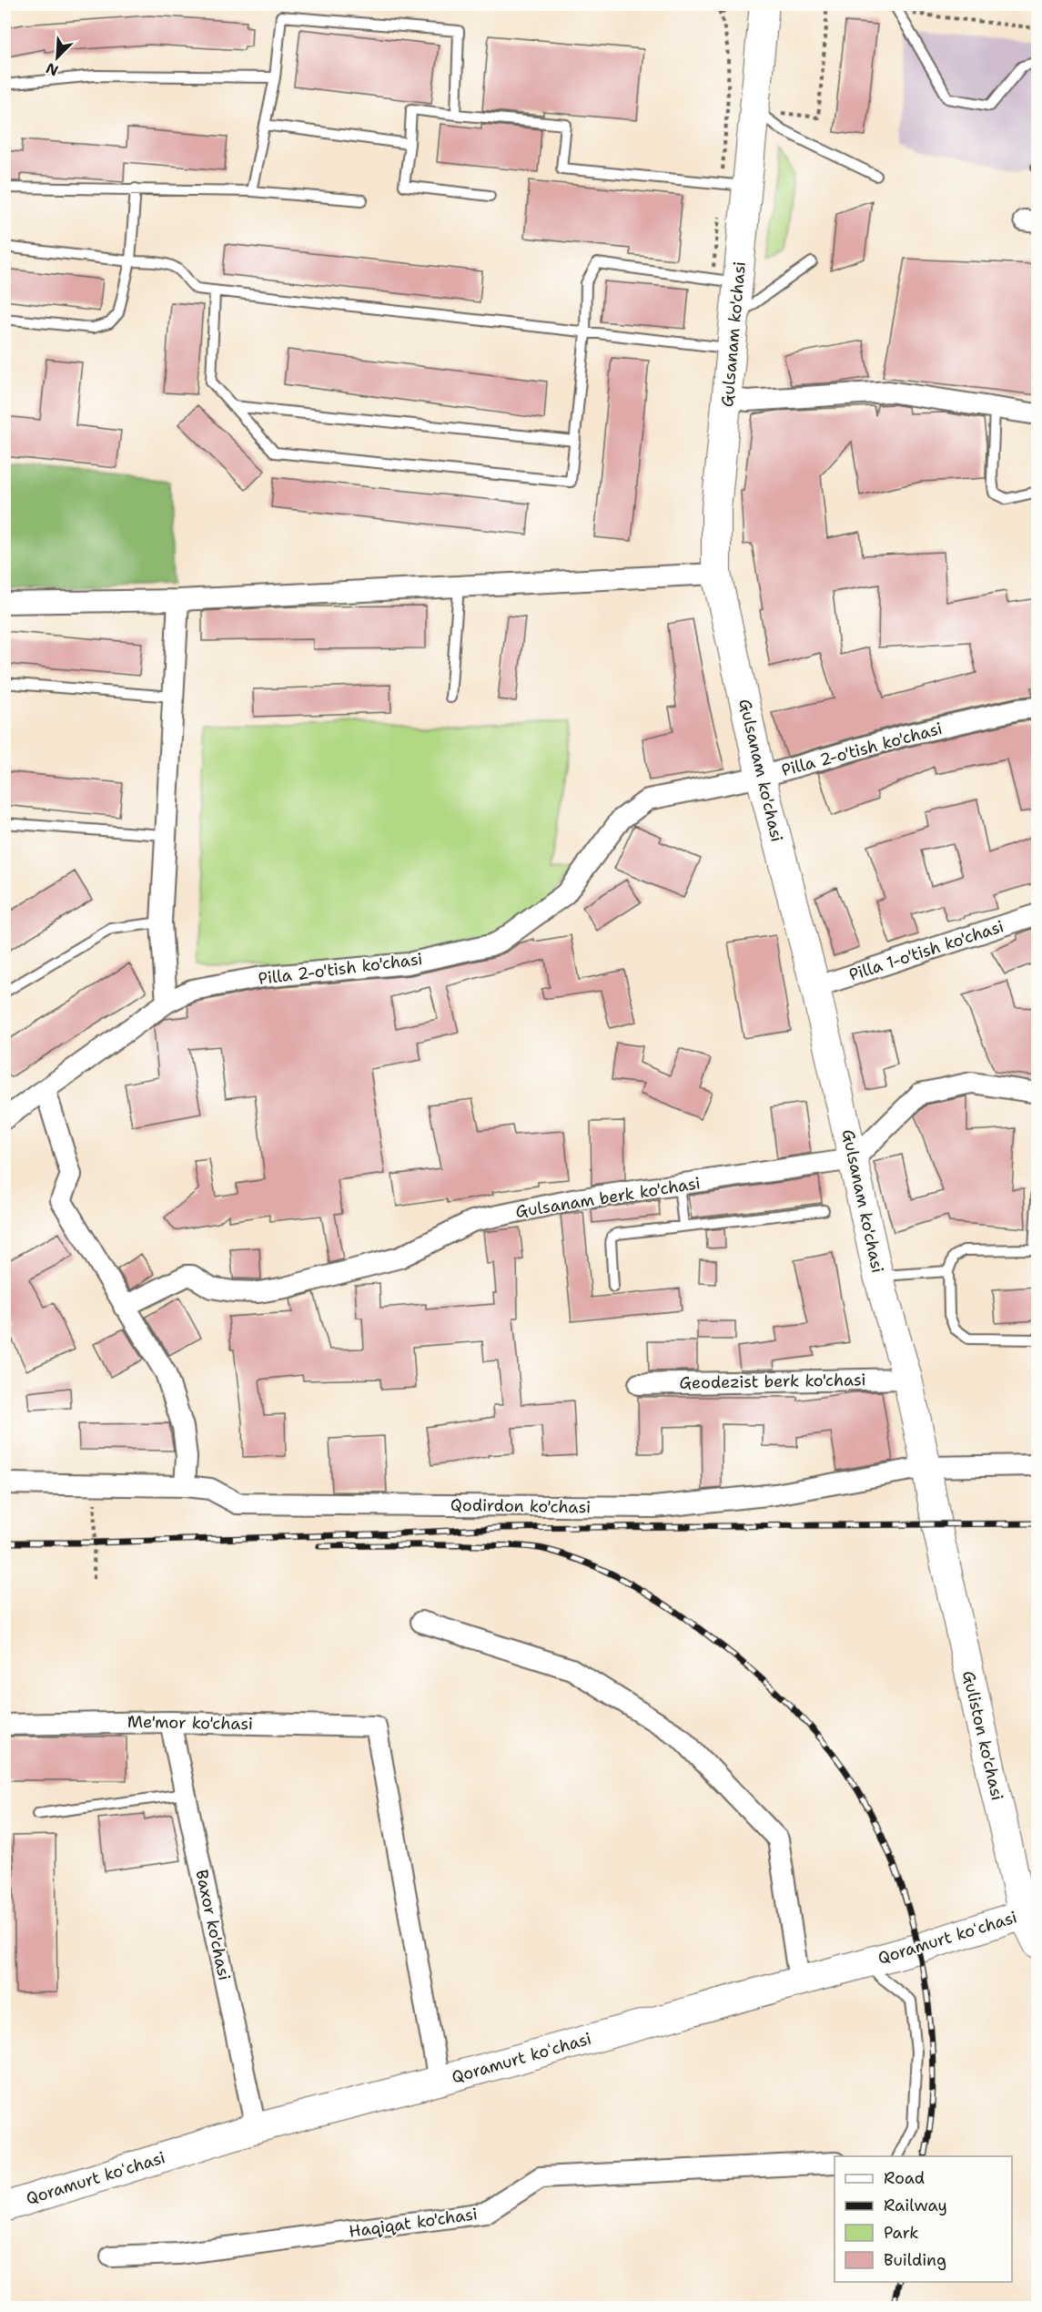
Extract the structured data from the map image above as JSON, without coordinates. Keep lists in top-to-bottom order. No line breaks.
{"streets":{"main road":["Gulsanam ko'chasi","Guliston ko'chasi","Qoramurt koʻchasi"],"street":["Pilla 2-o'tish ko'chasi","Pilla 1-o'tish ko'chasi","Gulsanam berk ko'chasi","Geodezist berk ko'chasi","Qodirdon ko'chasi","Me'mor ko'chasi","Baxor ko'chasi","Haqiqat ko'chasi"]},"crossings":[["Gulsanam ko'chasi","Pilla 2-o'tish ko'chasi"],["Gulsanam ko'chasi","Pilla 1-o'tish ko'chasi"],["Gulsanam ko'chasi","Gulsanam berk ko'chasi"],["Gulsanam ko'chasi","Geodezist berk ko'chasi"],["Gulsanam ko'chasi","Qodirdon ko'chasi"],["Gulsanam ko'chasi","Guliston ko'chasi"],["Me'mor ko'chasi","Baxor ko'chasi"],["Me'mor ko'chasi","Qoramurt koʻchasi"],["Guliston ko'chasi","Qoramurt koʻchasi"],["Baxor ko'chasi","Qoramurt koʻchasi"]],"legend":["Road","Railway","Park","Building"],"north":"bottom left"}
